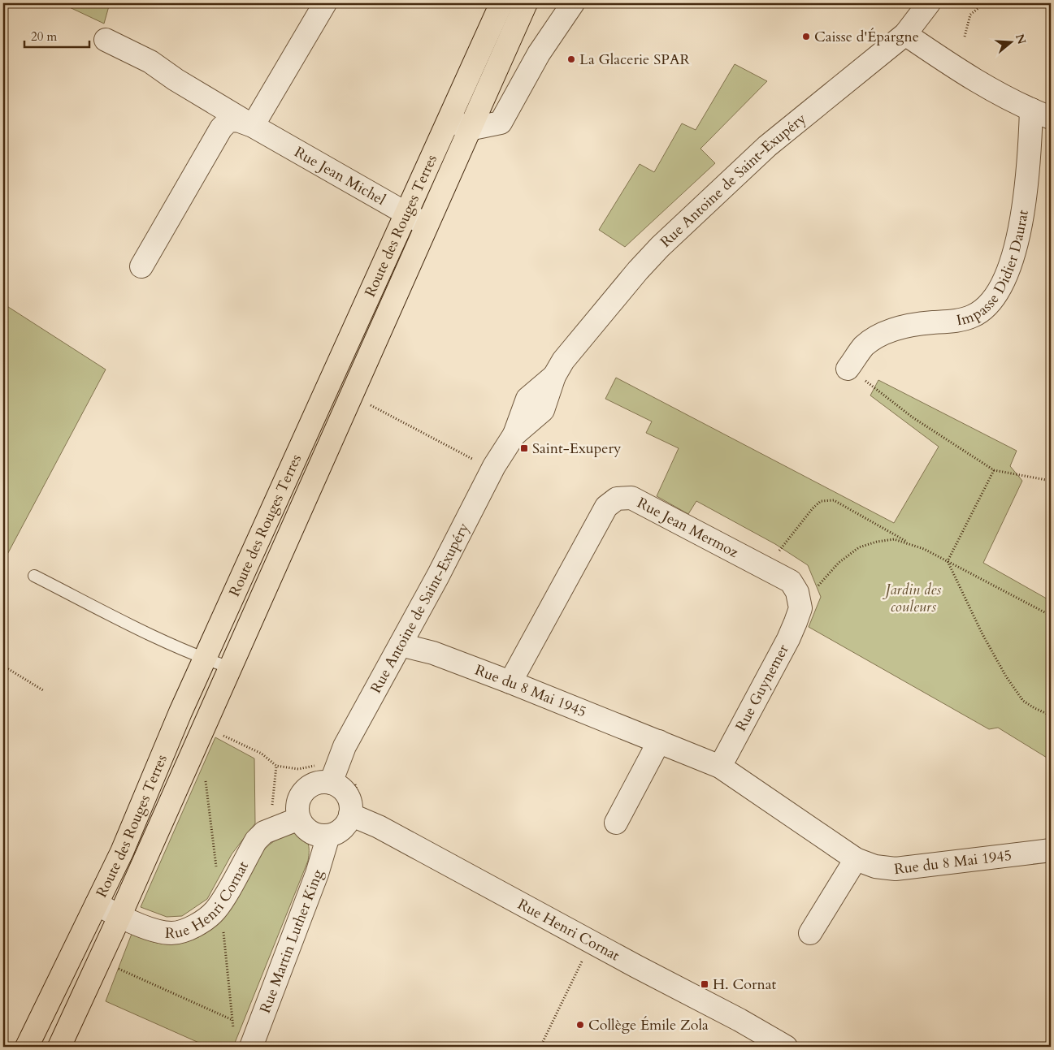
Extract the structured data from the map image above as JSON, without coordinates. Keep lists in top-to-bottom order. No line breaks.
{"streets":{"main road":["Route des Rouges Terres"],"street":["Rue Jean Michel","Rue Antoine de Saint-Exupéry","Impasse Didier Daurat","Rue Jean Mermoz","Rue Guynemer","Rue du 8 Mai 1945","Rue Henri Cornat","Rue Martin Luther King"]},"crossings":[["Rue Jean Michel","Route des Rouges Terres"],["Rue Antoine de Saint-Exupéry","Rue du 8 Mai 1945"],["Rue Antoine de Saint-Exupéry","Rue Henri Cornat"],["Rue Antoine de Saint-Exupéry","Rue Martin Luther King"],["Route des Rouges Terres","Rue Henri Cornat"],["Rue Jean Mermoz","Rue Guynemer"],["Rue Jean Mermoz","Rue du 8 Mai 1945"],["Rue Guynemer","Rue du 8 Mai 1945"],["Rue Henri Cornat","Rue Martin Luther King"]],"parks":["Jardin des couleurs"],"places":{"other":["Caisse d'Épargne","La Glacerie SPAR","Collège Émile Zola"],"transit":["Saint-Exupery","H. Cornat"]},"scale_bar":"20 m","north":"right"}
